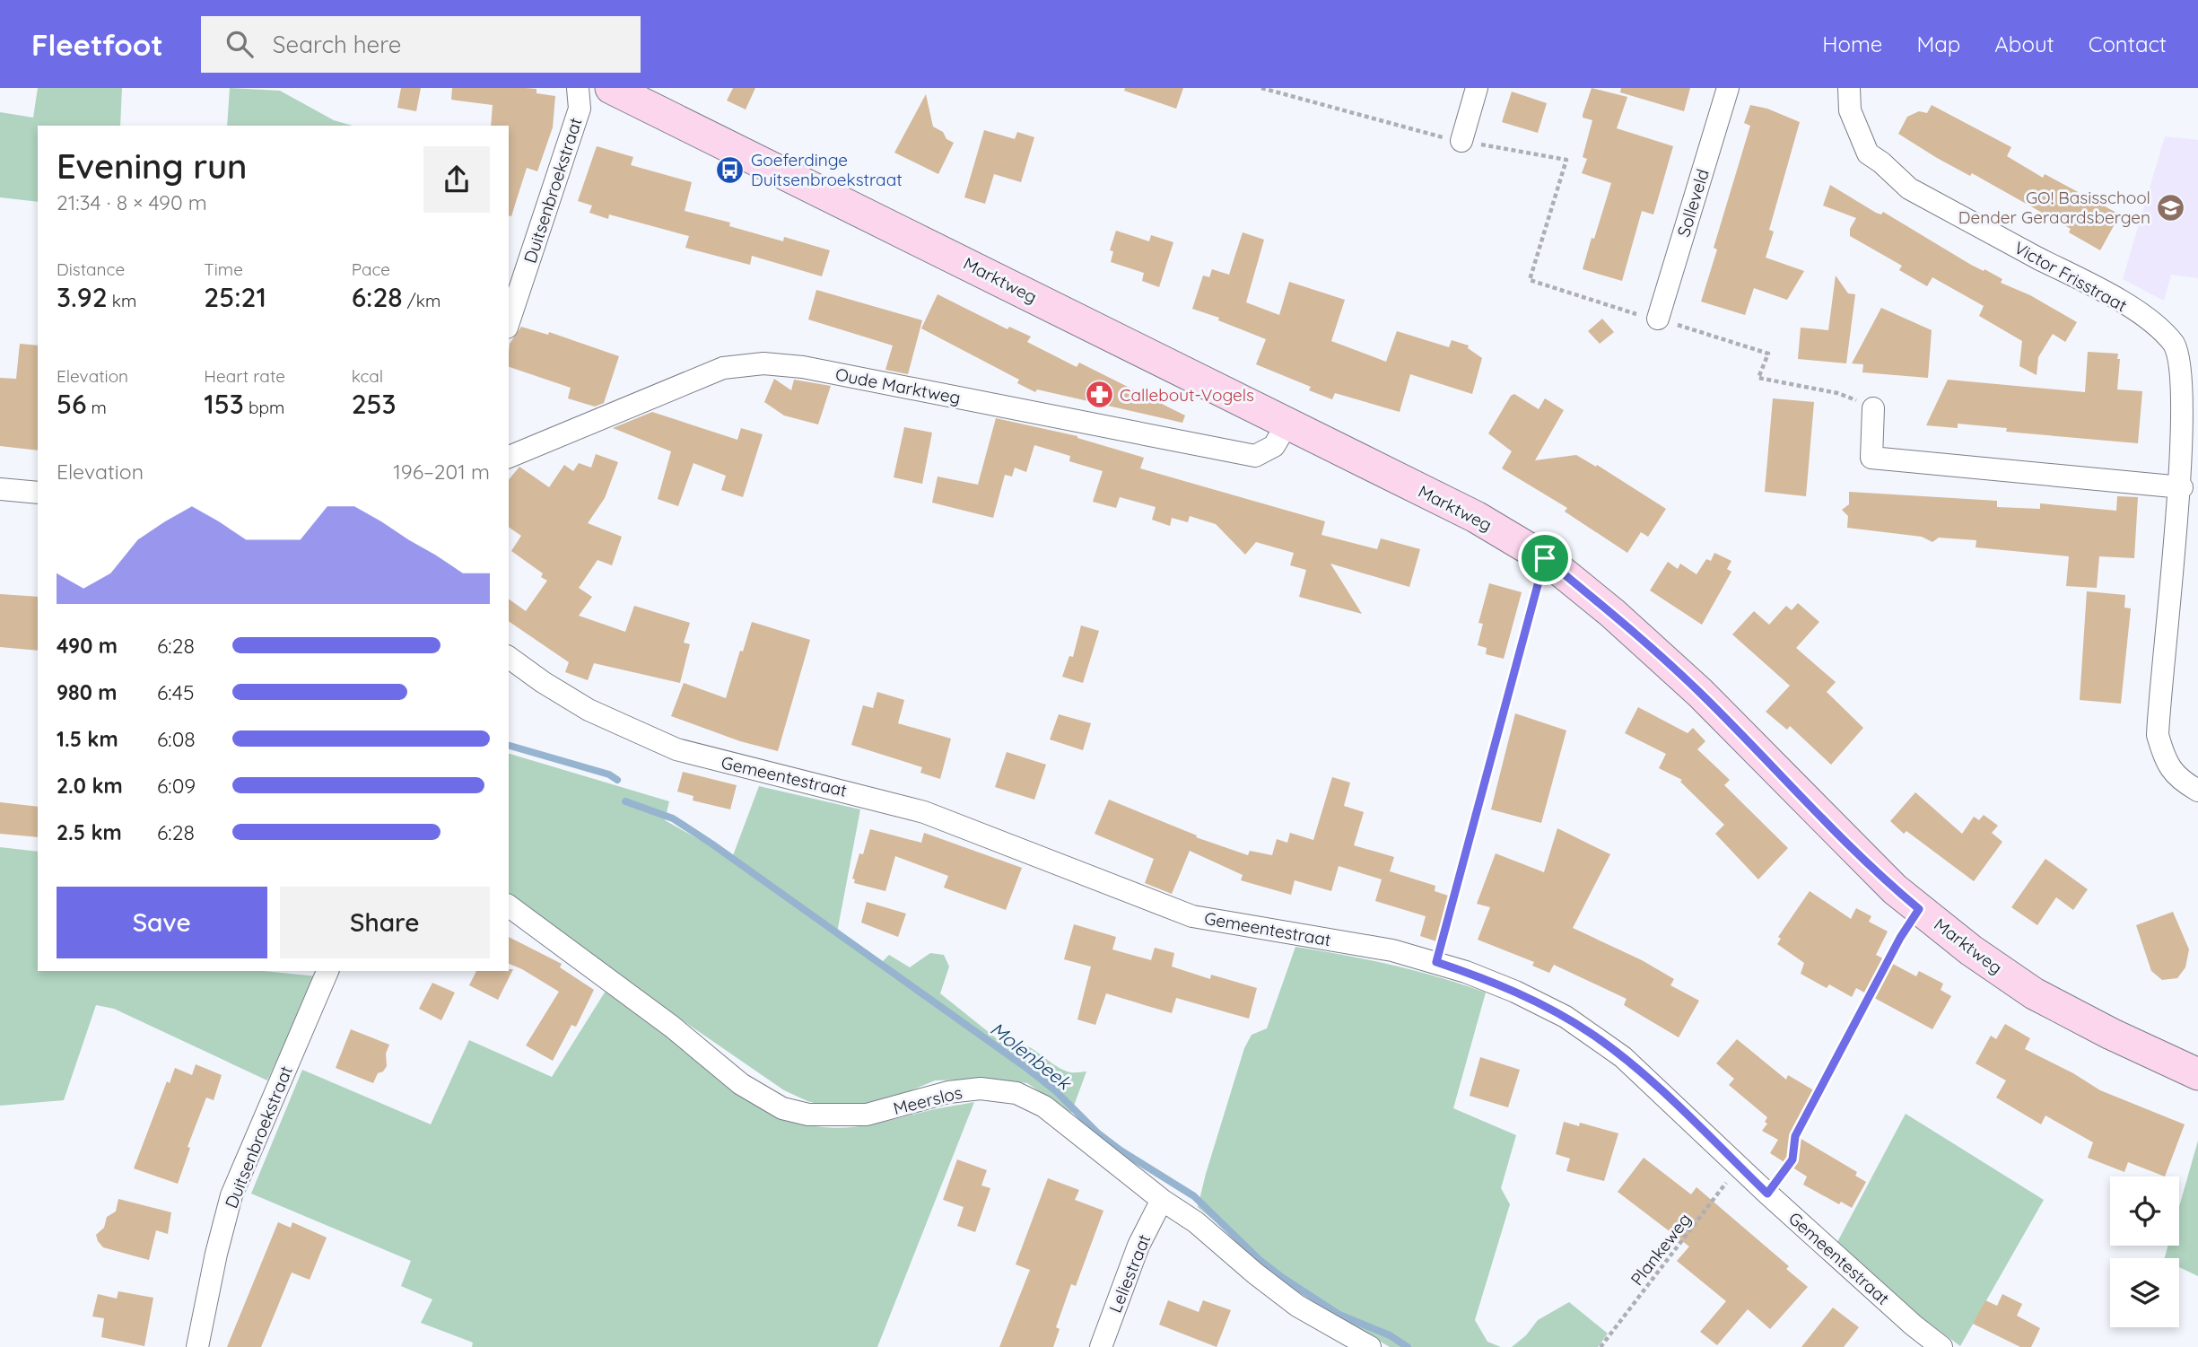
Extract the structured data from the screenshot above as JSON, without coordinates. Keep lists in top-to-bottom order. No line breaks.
{"streets":{"street":["Duitsenbroekstraat","Solleveld","Victor Frisstraat","Marktweg","Oude Marktweg","Gemeentestraat","Meerslos","Leliestraat"],"path":["Plankeweg"]},"crossings":[["Marktweg","Oude Marktweg"],["Gemeentestraat","Plankeweg"],["Meerslos","Leliestraat"]],"water":["Molenbeek"],"places":{"bus stop":["Goeferdinge Duitsenbroekstraat"],"school or university":["GO! Basisschool Dender Geraardsbergen"],"pharmacy":["Callebout-Vogels"]},"page":{"header":"Fleetfoot","search":"Search here","nav":["Home","Map","About","Contact"],"heading":["Evening run","21:34 · 8 × 490 m"],"stats":[["Distance","3.92 km"],["Time","25:21"],["Pace","6:28 /km"],["Elevation","56 m"],["Heart rate","153 bpm"],["kcal","253"]],"chart":["Elevation","196–201 m"],"list":[{"name":"490 m","note":"6:28"},{"name":"980 m","note":"6:45"},{"name":"1.5 km","note":"6:08"},{"name":"2.0 km","note":"6:09"},{"name":"2.5 km","note":"6:28"}],"buttons":["Save","Share"]}}
